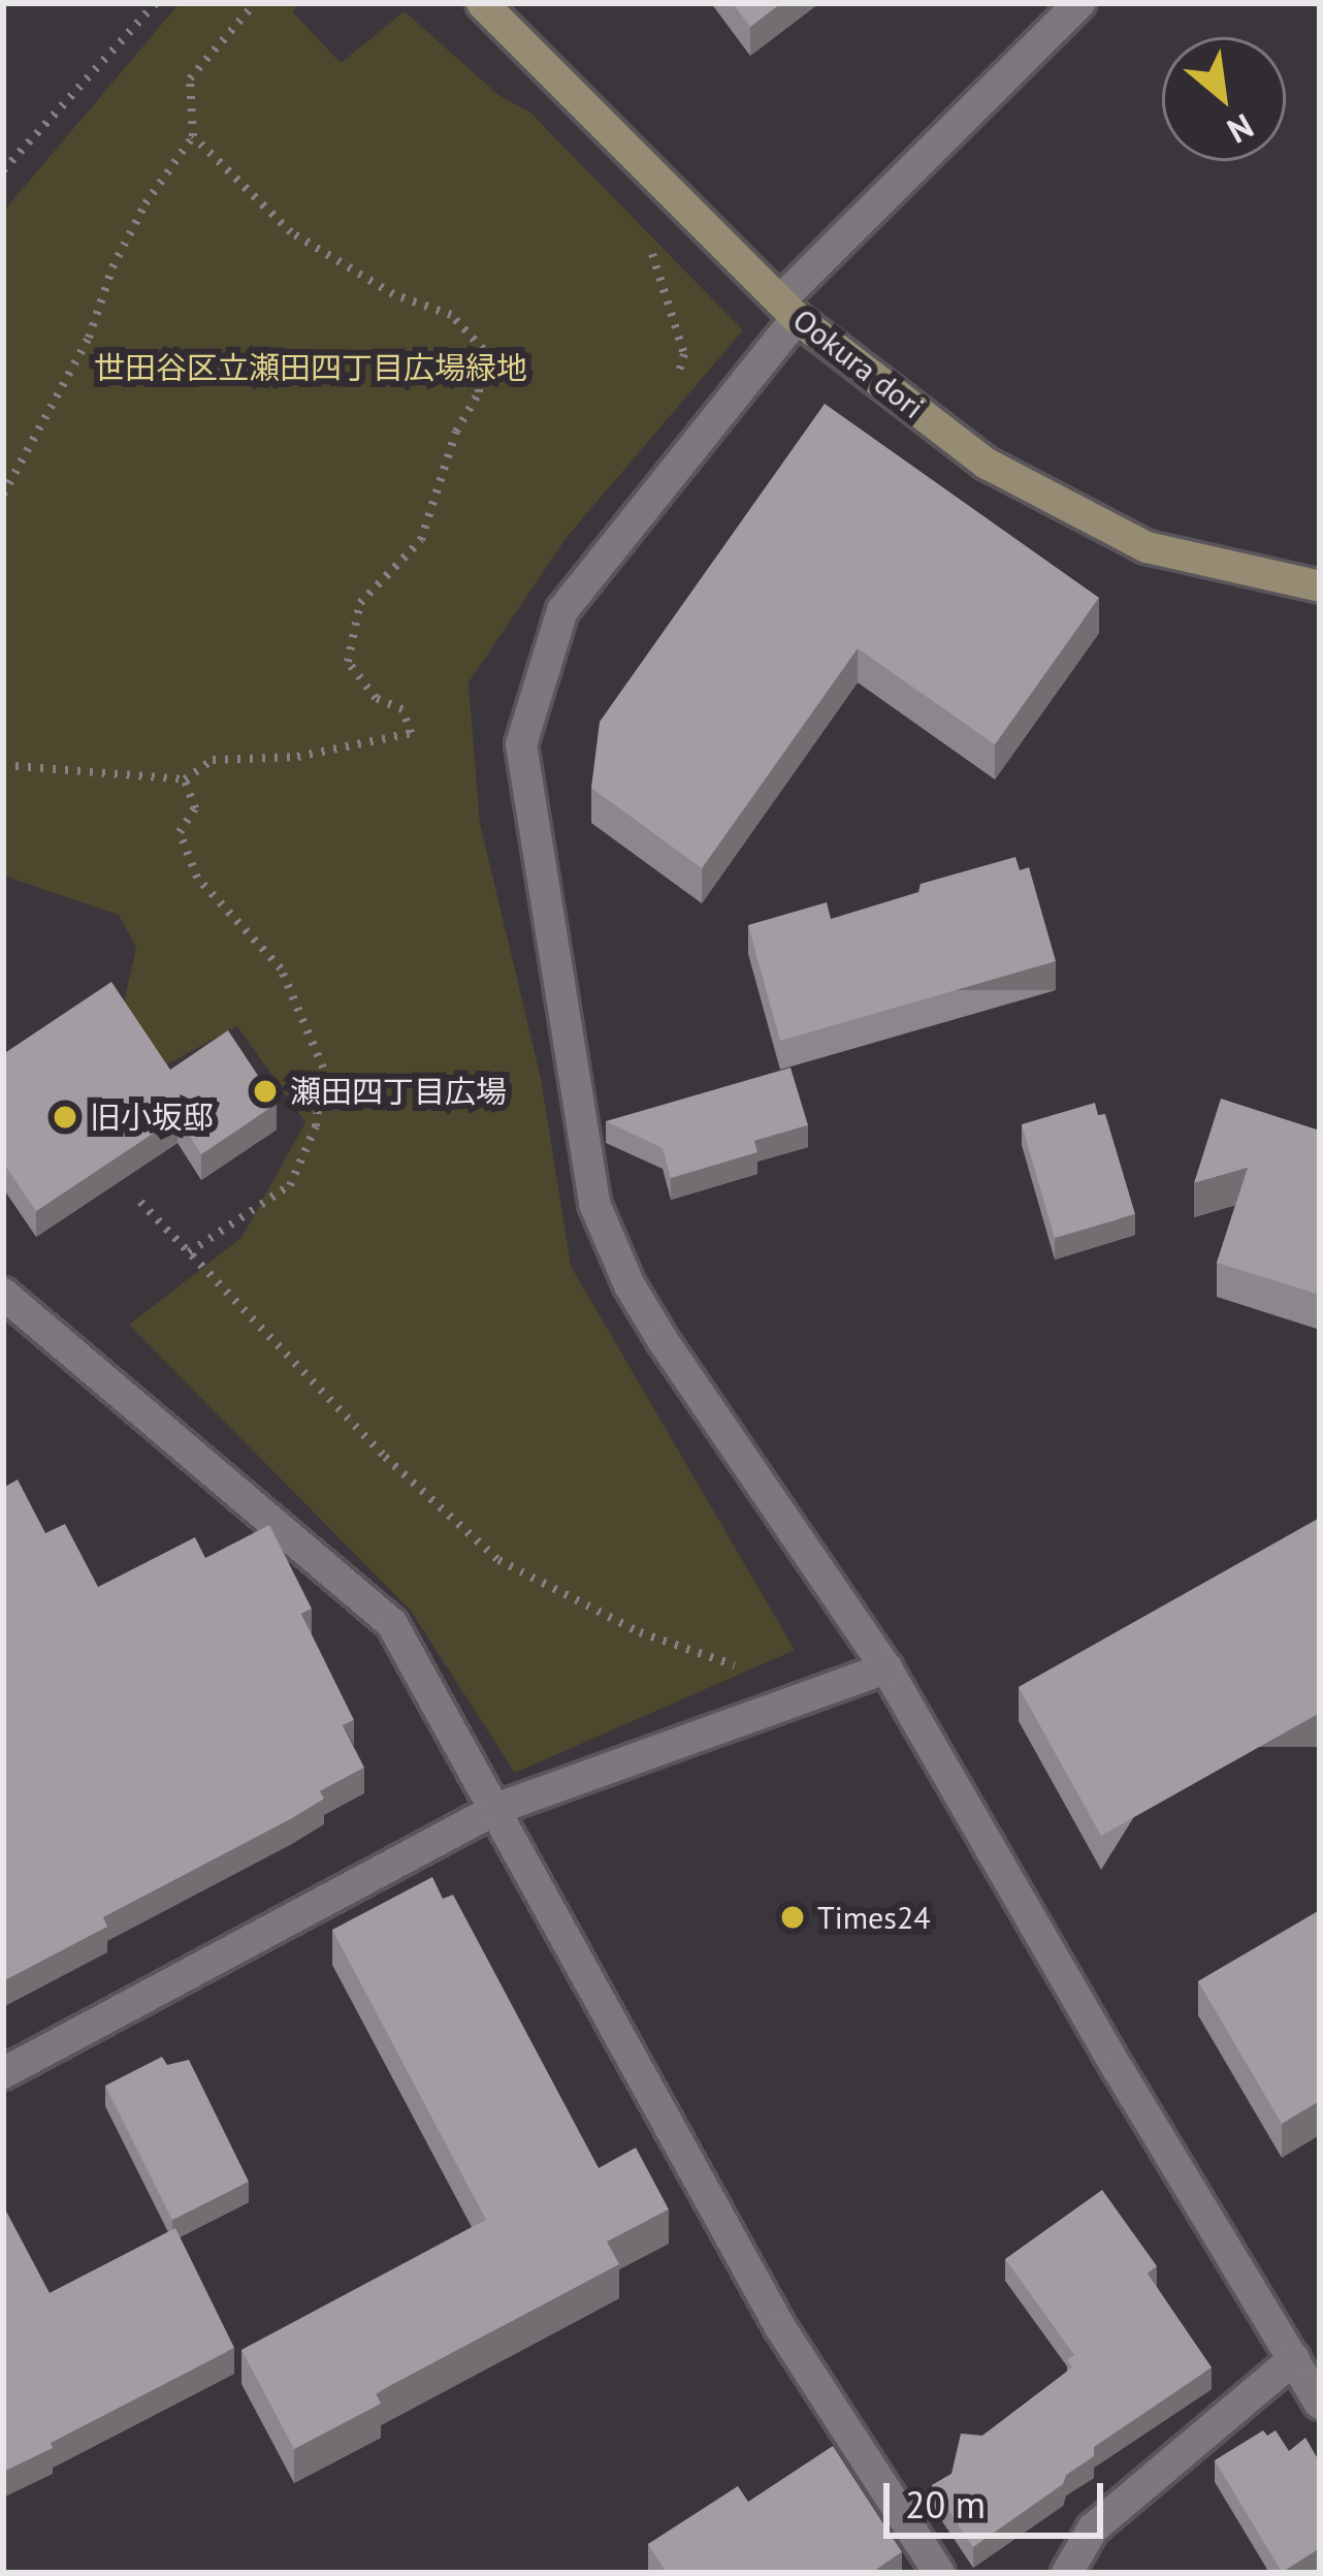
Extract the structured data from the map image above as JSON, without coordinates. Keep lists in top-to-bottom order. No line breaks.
{"streets":{"street":["Ookura dori"]},"parks":["世田谷区立瀬田四丁目広場緑地"],"places":["瀬田四丁目広場","旧小坂邸","Times24"],"scale_bar":"20 m","north":"bottom right"}
